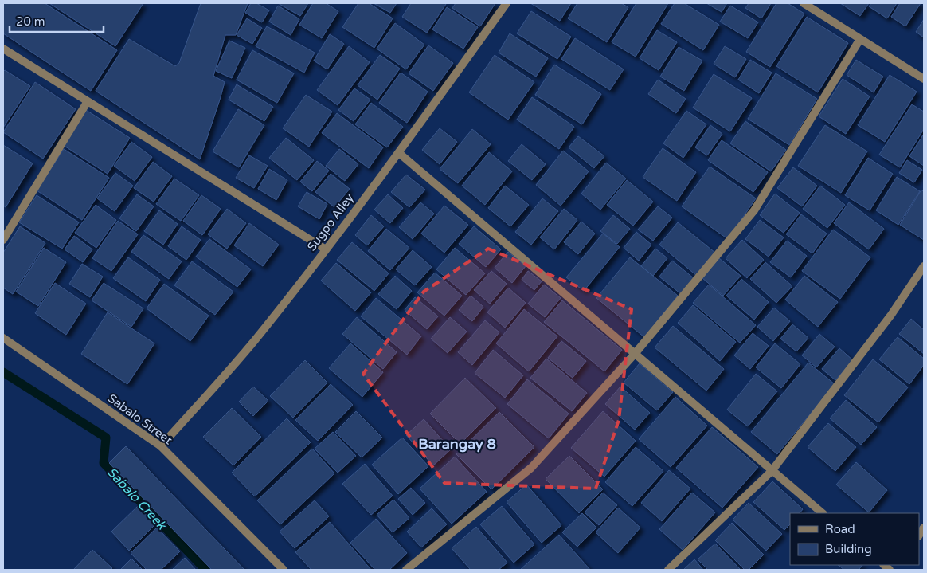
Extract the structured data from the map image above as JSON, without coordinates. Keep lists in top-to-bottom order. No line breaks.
{"streets":{"street":["Sugpo Alley","Sabalo Street"]},"crossings":[["Sugpo Alley","Sabalo Street"]],"districts":["Barangay 8"],"water":["Sabalo Creek"],"legend":["Road","Building"],"scale_bar":"20 m"}
